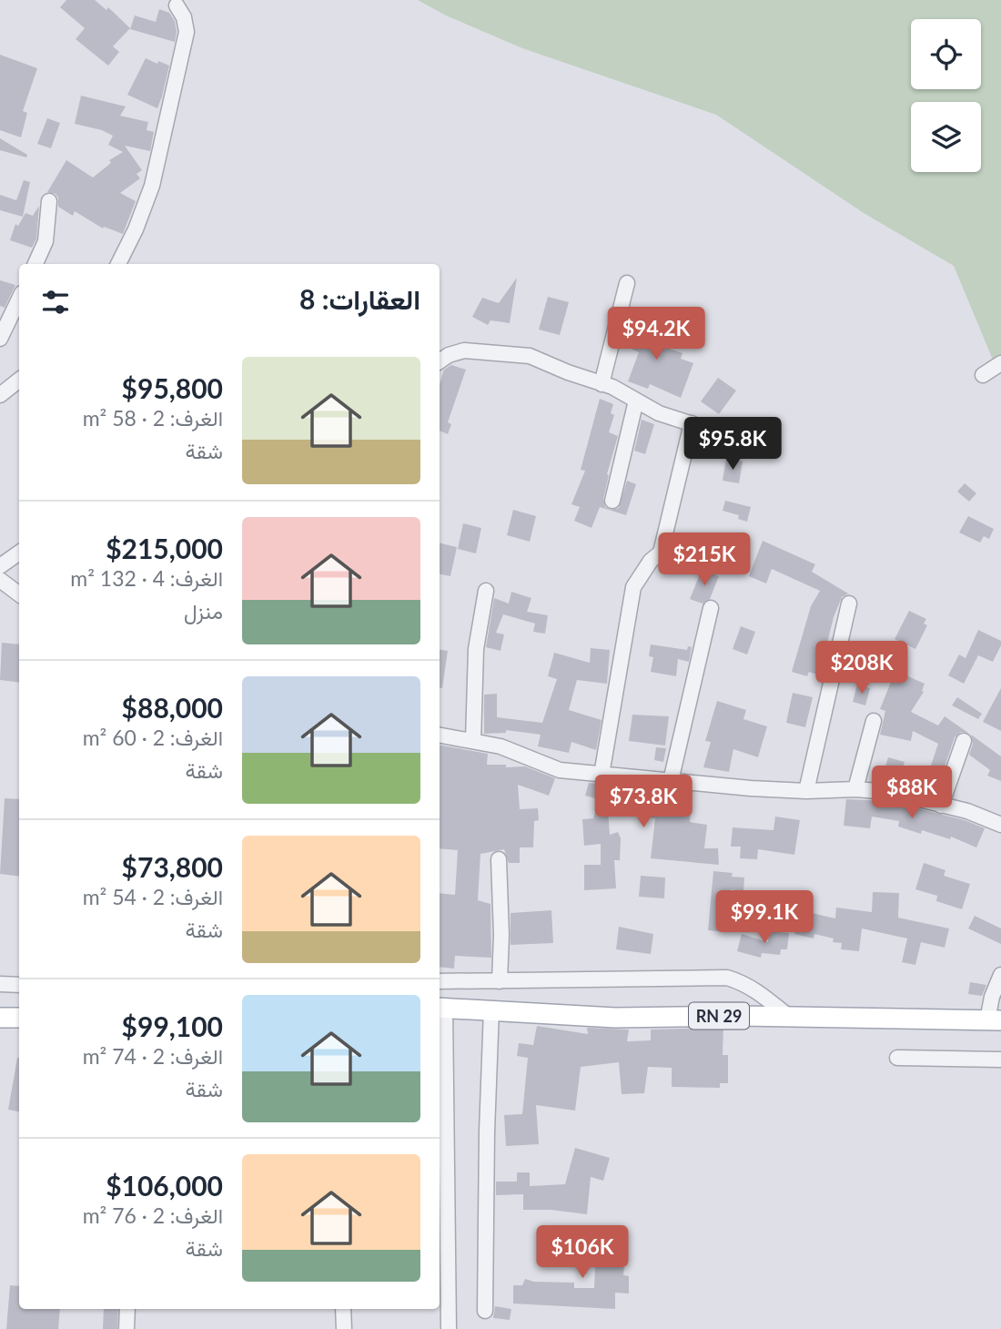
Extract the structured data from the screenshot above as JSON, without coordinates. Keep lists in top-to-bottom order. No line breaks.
{"streets":{"main road":["RN 29"]},"page":{"heading":"العقارات: 8","price":["$94.2K","$95.8K","$215K","$208K","$88K","$73.8K","$99.1K","$106K"],"list":[{"name":"$95,800","note":"الغرف: 2 · 58 m² · شقة"},{"name":"$215,000","note":"الغرف: 4 · 132 m² · منزل"},{"name":"$88,000","note":"الغرف: 2 · 60 m² · شقة"},{"name":"$73,800","note":"الغرف: 2 · 54 m² · شقة"},{"name":"$99,100","note":"الغرف: 2 · 74 m² · شقة"},{"name":"$106,000","note":"الغرف: 2 · 76 m² · شقة"}]}}
